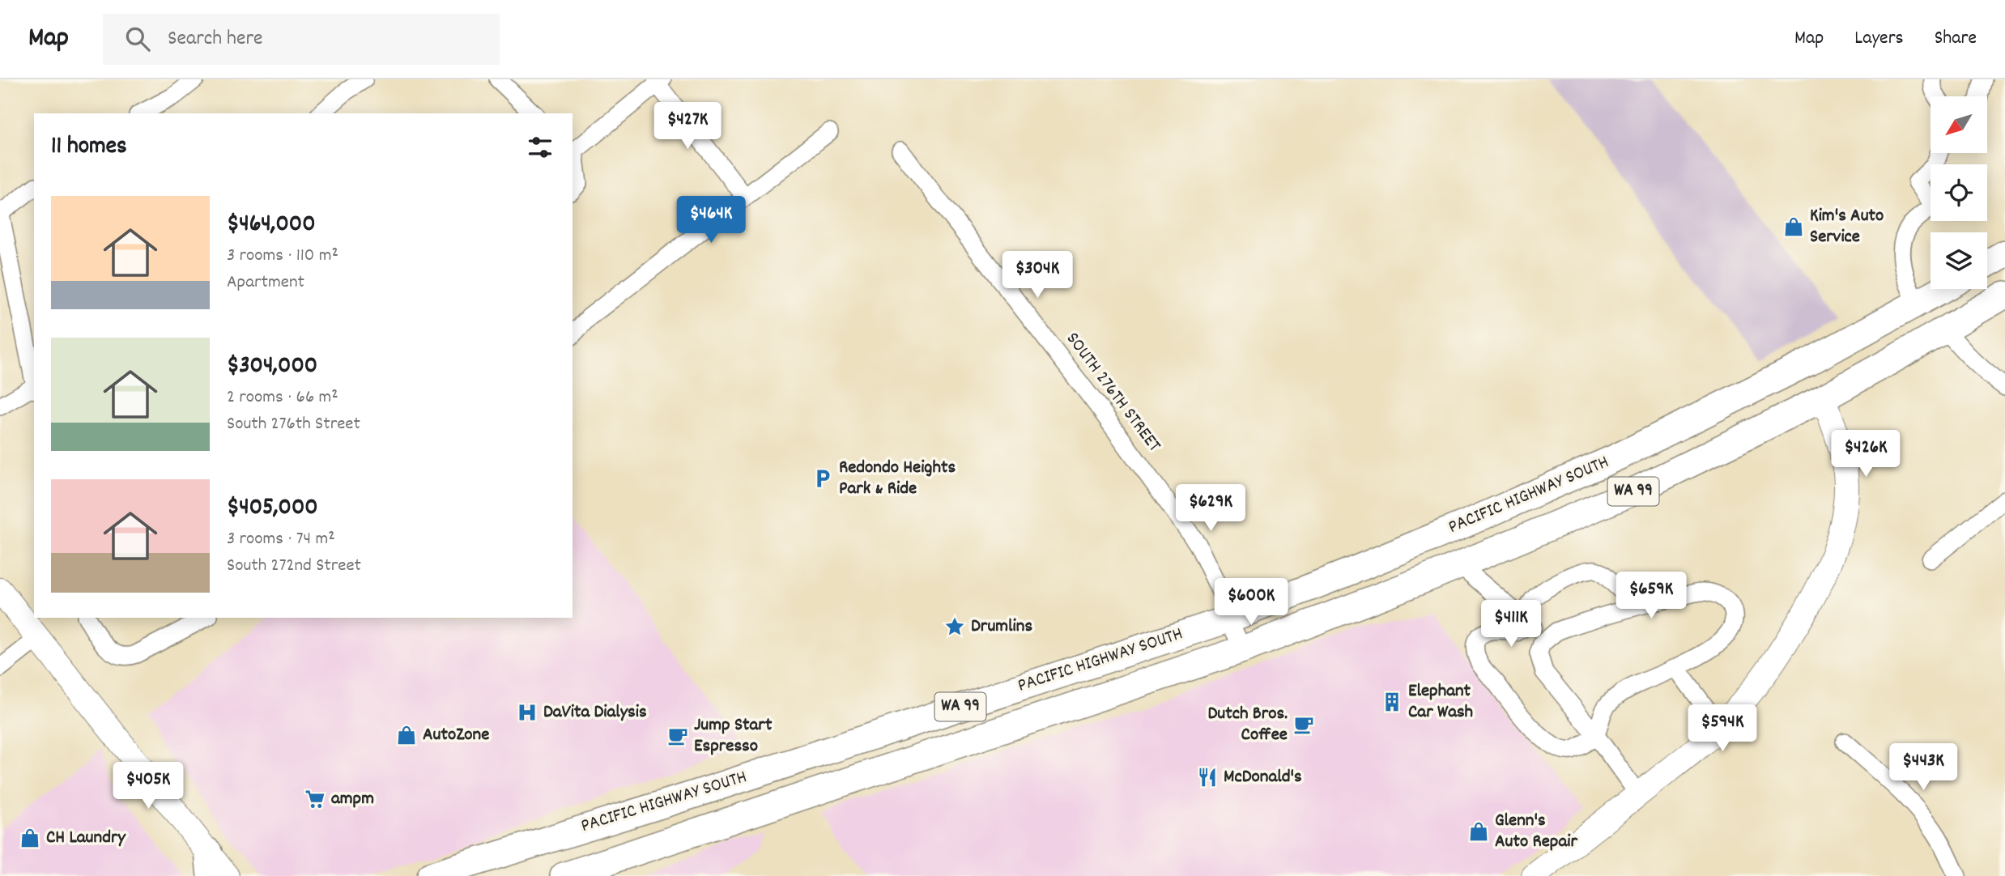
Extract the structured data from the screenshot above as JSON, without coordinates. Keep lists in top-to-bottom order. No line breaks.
{"streets":{"main road":["WA 99","PACIFIC HIGHWAY SOUTH"],"street":["SOUTH 276TH STREET"]},"crossings":[["SOUTH 276TH STREET","PACIFIC HIGHWAY SOUTH"]],"places":{"shop":["Kim's Auto Service","AutoZone","Glenn's Auto Repair","CH Laundry"],"parking":["Redondo Heights Park & Ride"],"place":["Drumlins"],"building":["Elephant Car Wash"],"hospital":["DaVita Dialysis"],"cafe":["Dutch Bros. Coffee","Jump Start Espresso"],"restaurant":["McDonald's"],"supermarket":["ampm"]},"north":"bottom left","page":{"header":"Map","search":"Search here","nav":["Map","Layers","Share"],"price":["$427K","$464K","$304K","$426K","$629K","$659K","$600K","$411K","$594K","$443K","$405K"],"heading":"11 homes","list":[{"name":"$464,000","note":"3 rooms · 110 m² · Apartment"},{"name":"$304,000","note":"2 rooms · 66 m² · South 276th Street"},{"name":"$405,000","note":"3 rooms · 74 m² · South 272nd Street"}]}}
